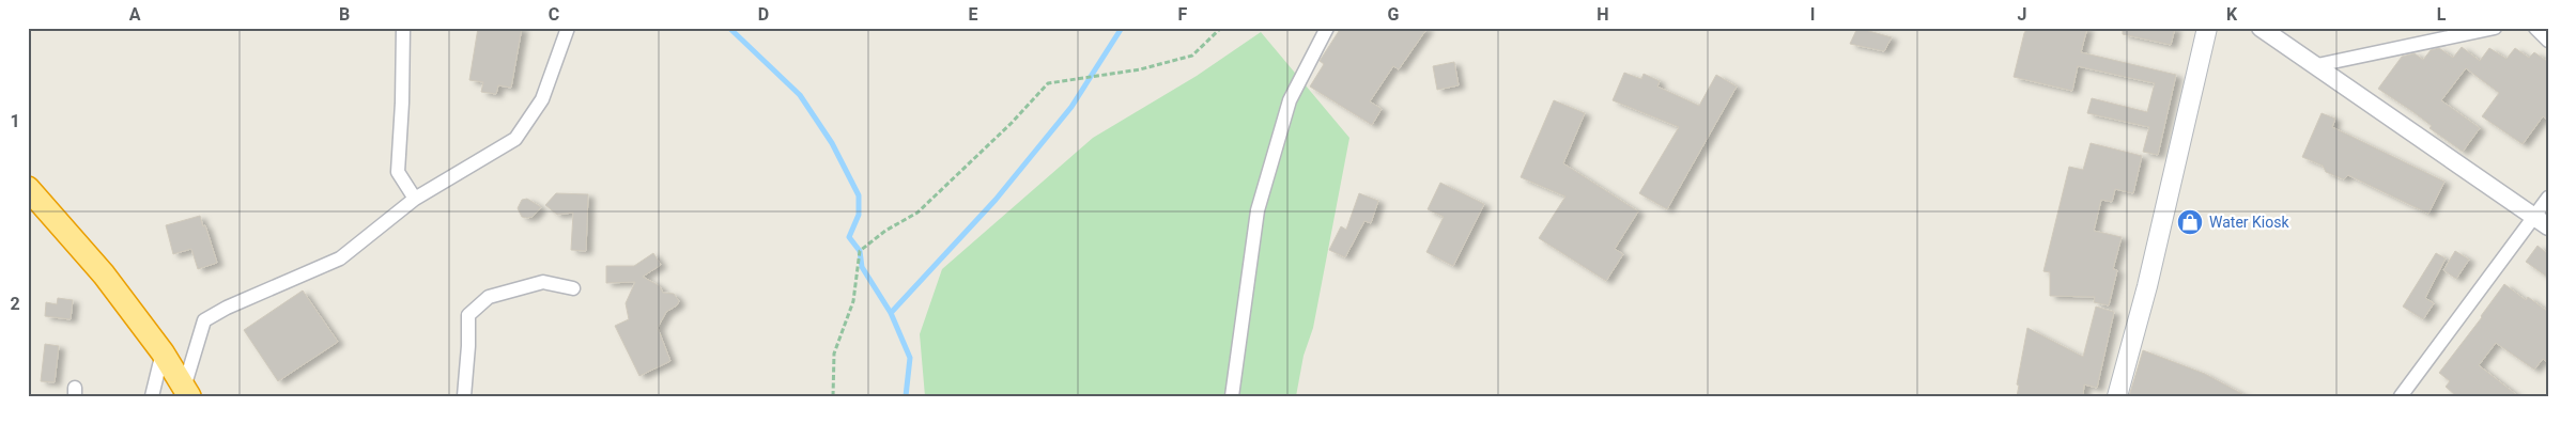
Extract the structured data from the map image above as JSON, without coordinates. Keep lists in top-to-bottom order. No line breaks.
{"places":{"shop":["Water Kiosk"]},"grid":{"columns":["A","B","C","D","E","F","G","H","I","J","K","L"],"rows":["1","2"]}}
